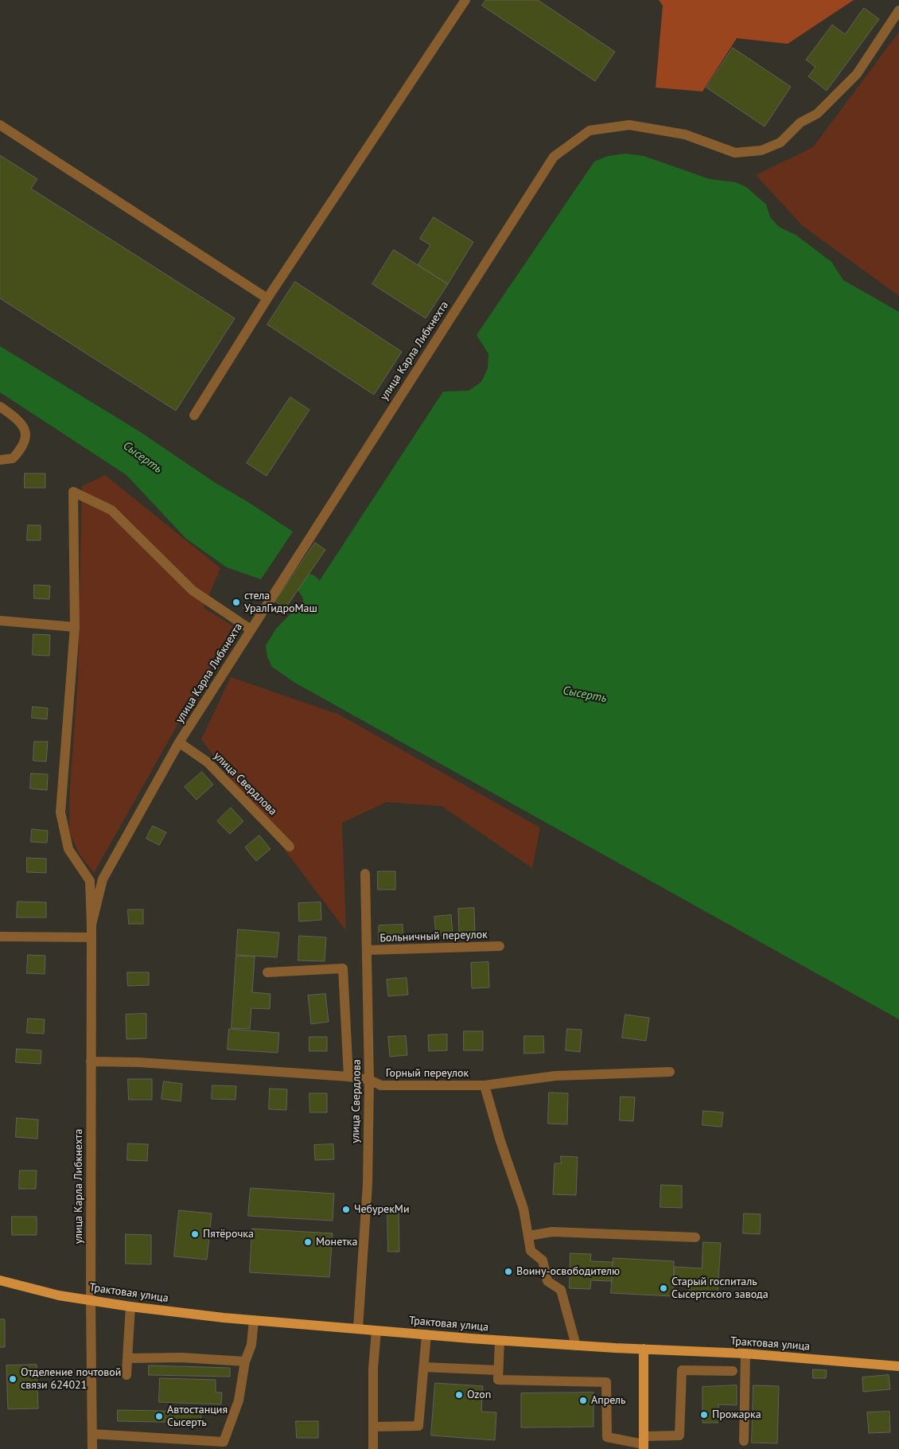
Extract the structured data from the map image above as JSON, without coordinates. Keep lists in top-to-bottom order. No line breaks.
{"streets":{"main road":["Трактовая улица"],"street":["улица Карла Либкнехта","улица Свердлова","Больничный переулок","Горный переулок"]},"crossings":[["улица Карла Либкнехта","улица Свердлова"],["улица Карла Либкнехта","Горный переулок"],["улица Карла Либкнехта","Трактовая улица"],["улица Свердлова","Больничный переулок"],["улица Свердлова","Горный переулок"],["улица Свердлова","Трактовая улица"]],"water":["Сысерть"],"places":["стела УралГидроМаш","ЧебурекМи","Пятёрочка","Монетка","Воину-освободителю","Старый госпиталь Сысертского завода","Отделение почтовой связи 624021","Ozon","Апрель","Прожарка","Автостанция Сысерть"]}
